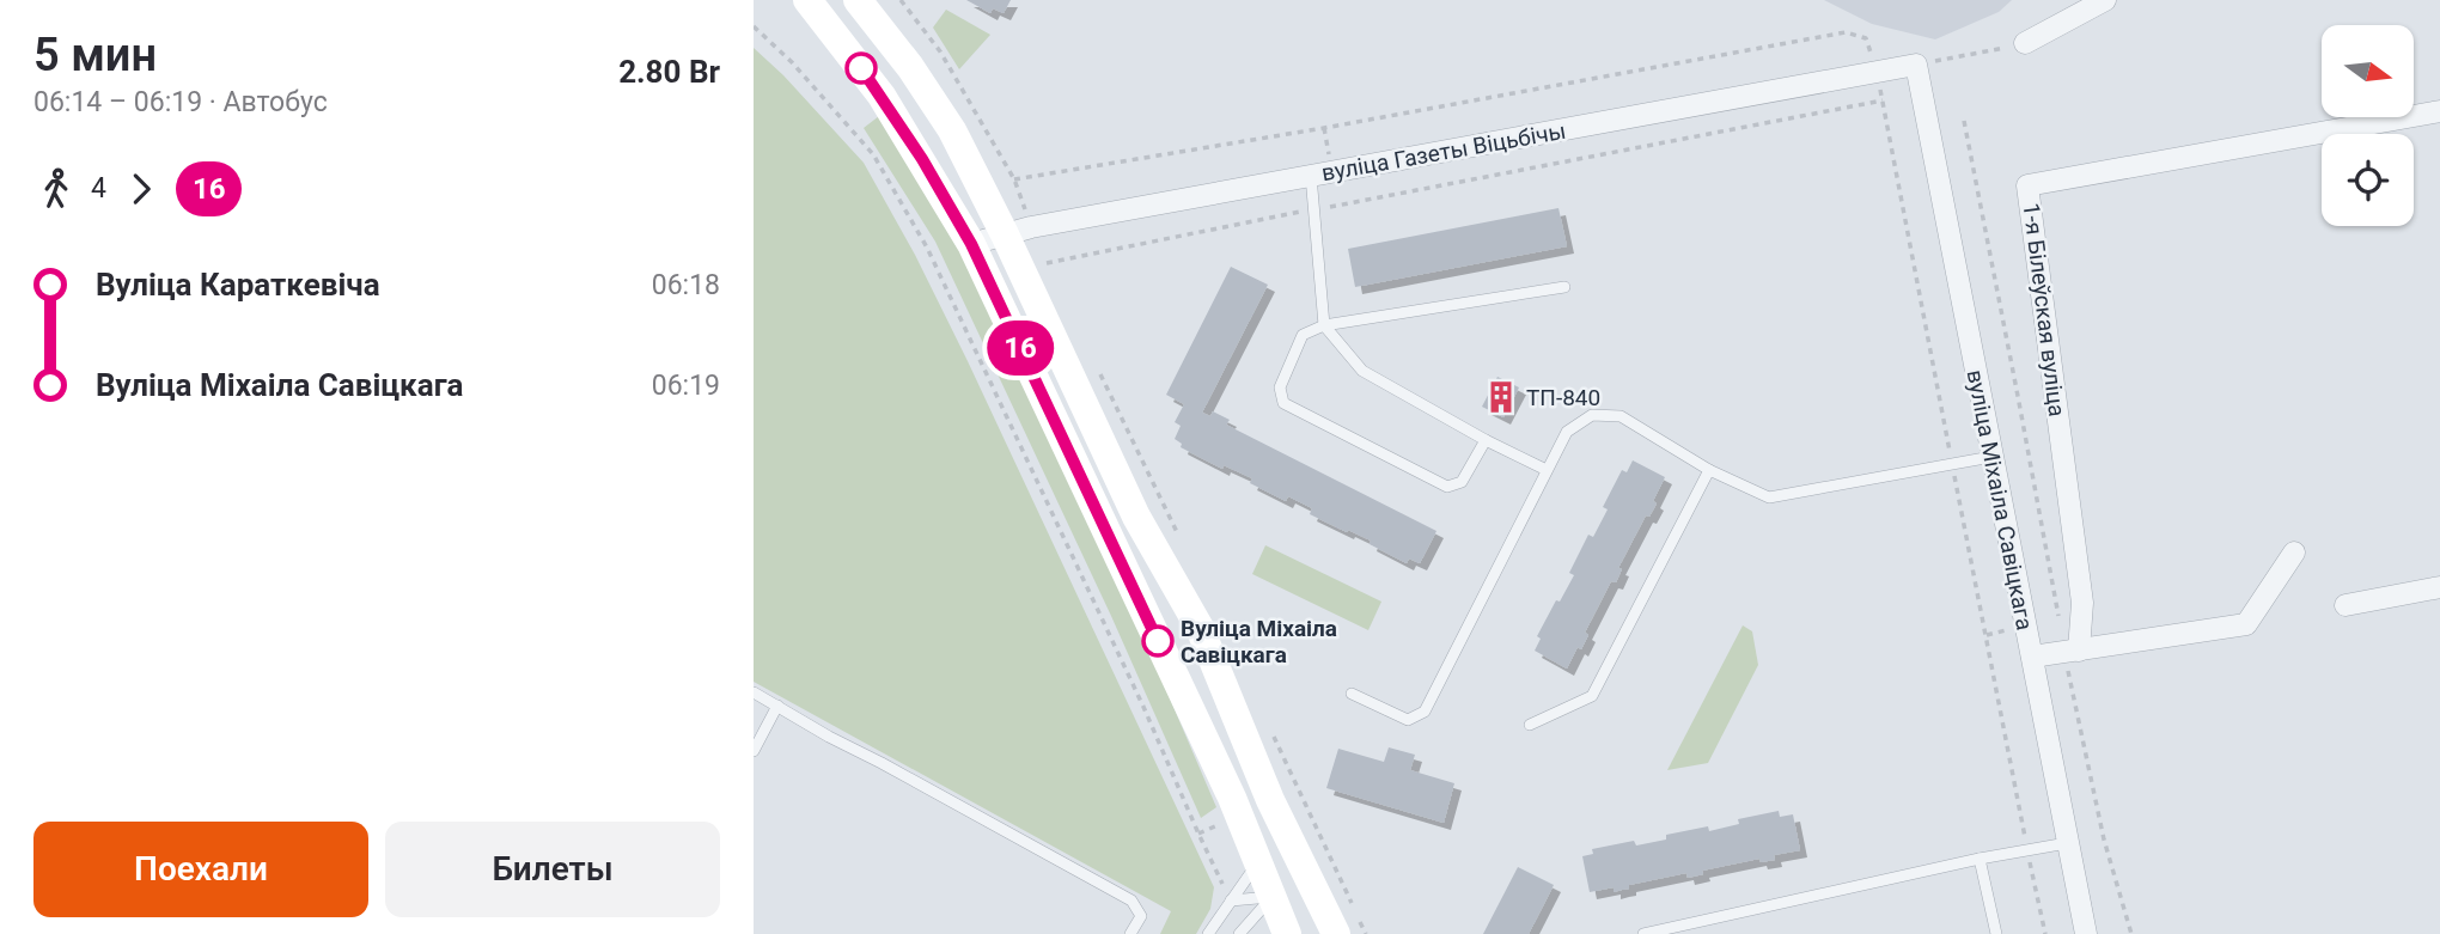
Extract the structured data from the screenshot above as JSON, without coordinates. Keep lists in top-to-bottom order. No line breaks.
{"streets":{"street":["вуліца Газеты Віцьбічы","1-я Білеўская вуліца","вуліца Міхаіла Савіцкага"]},"crossings":[["вуліца Газеты Віцьбічы","вуліца Міхаіла Савіцкага"]],"places":{"building":["ТП-840"],"other":["Вуліца Міхаіла Савіцкага"]},"lines":["bus line 16"],"north":"right","page":{"heading":["5 мин","06:14 – 06:19 · Автобус","2.80 Br"],"on_map":"16","legs":["4","16"],"list":[{"name":"Вуліца Караткевіча","value":"06:18"},{"name":"Вуліца Міхаіла Савіцкага","value":"06:19"}],"buttons":["Поехали","Билеты"]}}
